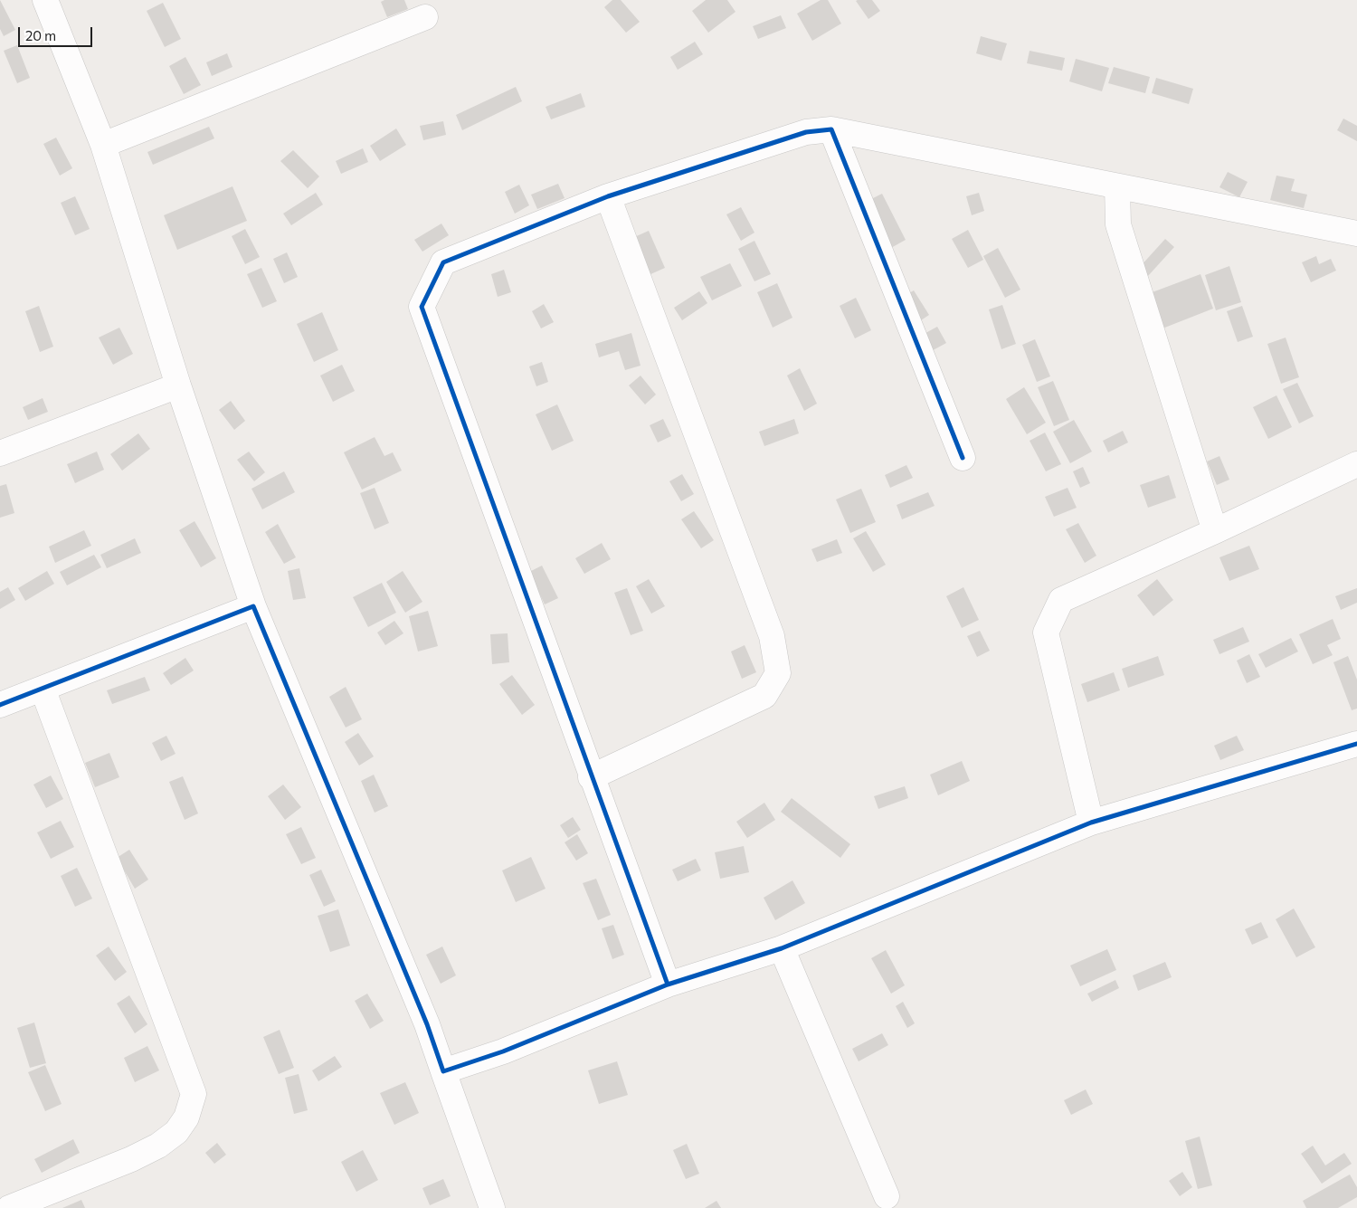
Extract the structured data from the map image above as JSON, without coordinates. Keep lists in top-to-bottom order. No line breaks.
{"scale_bar":"20 m"}
